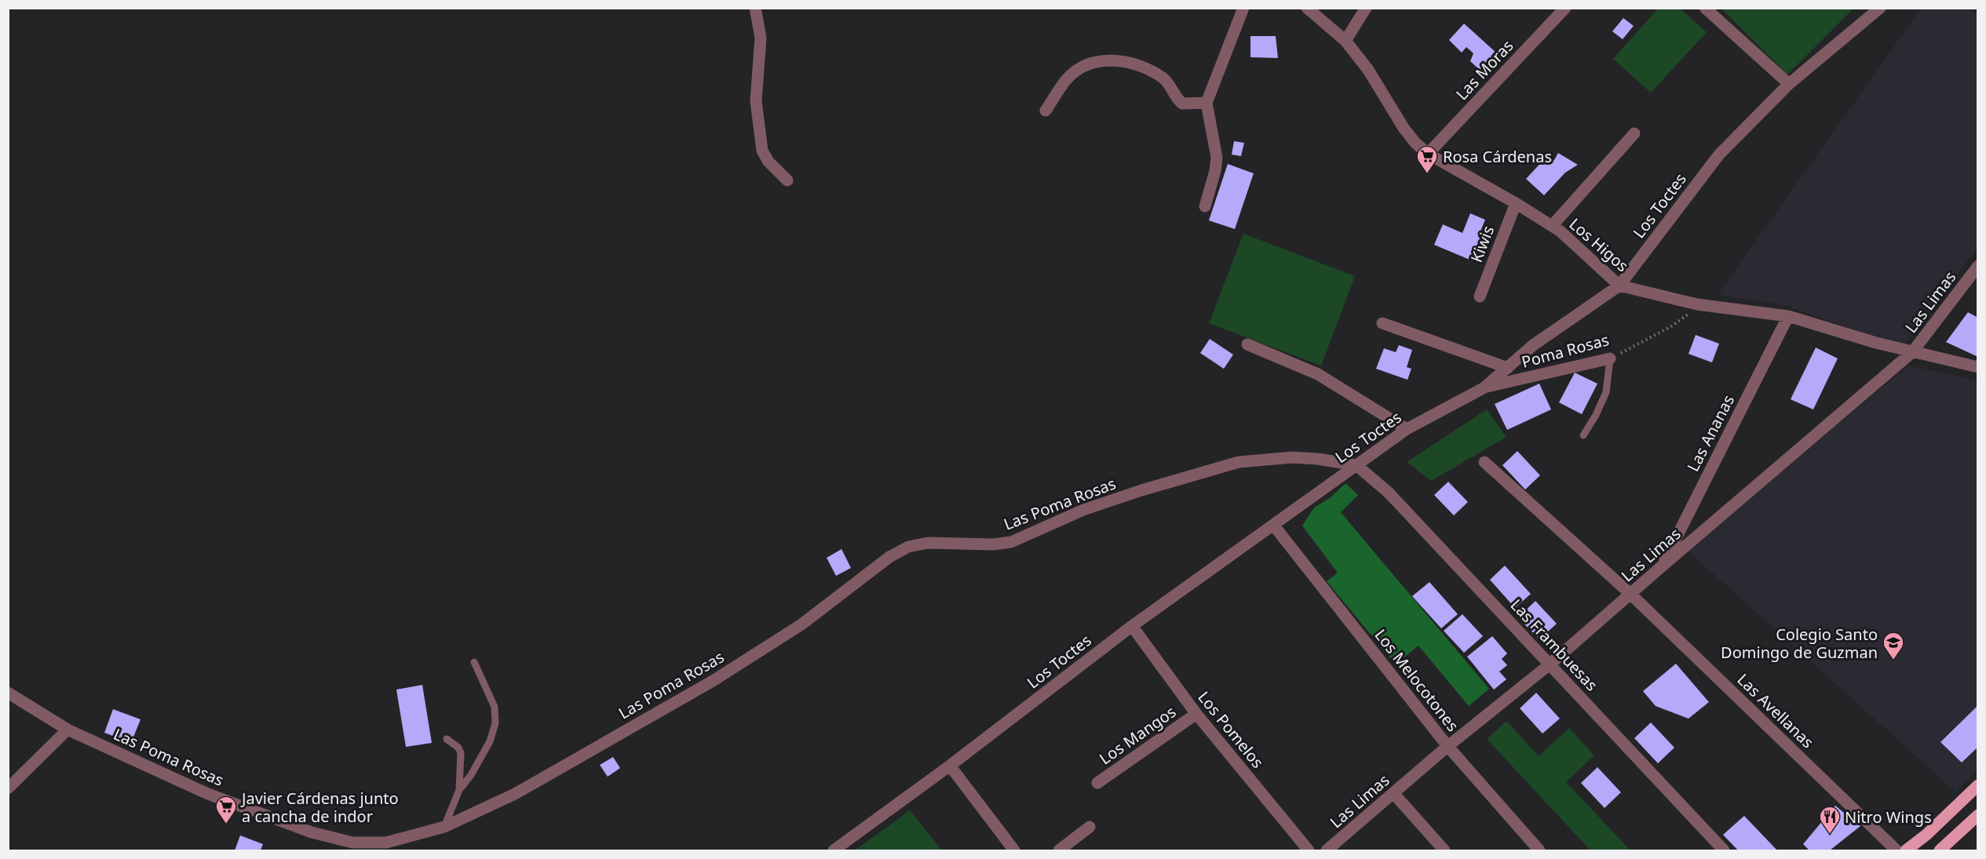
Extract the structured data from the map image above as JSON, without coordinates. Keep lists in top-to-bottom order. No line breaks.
{"streets":{"street":["Las Moras","Los Toctes","Kiwis","Los Higos","Las Limas","Poma Rosas","Las Ananas","Las Poma Rosas","Las Frambuesas","Los Melocotones","Las Avellanas","Los Pomelos","Los Mangos"]},"crossings":[["Las Moras","Los Higos"],["Los Toctes","Los Higos"],["Los Toctes","Poma Rosas"],["Los Toctes","Las Poma Rosas"],["Los Toctes","Las Frambuesas"],["Los Toctes","Los Melocotones"],["Los Toctes","Los Pomelos"],["Kiwis","Los Higos"],["Los Higos","Las Limas"],["Los Higos","Poma Rosas"],["Los Higos","Las Ananas"],["Las Limas","Las Ananas"],["Las Limas","Las Frambuesas"],["Las Limas","Los Melocotones"],["Las Limas","Las Avellanas"],["Las Poma Rosas","Las Frambuesas"],["Los Pomelos","Los Mangos"]],"places":{"supermarket":["Rosa Cárdenas","Javier Cárdenas junto a cancha de indor"],"school or university":["Colegio Santo Domingo de Guzman"],"restaurant":["Nitro Wings"]}}
